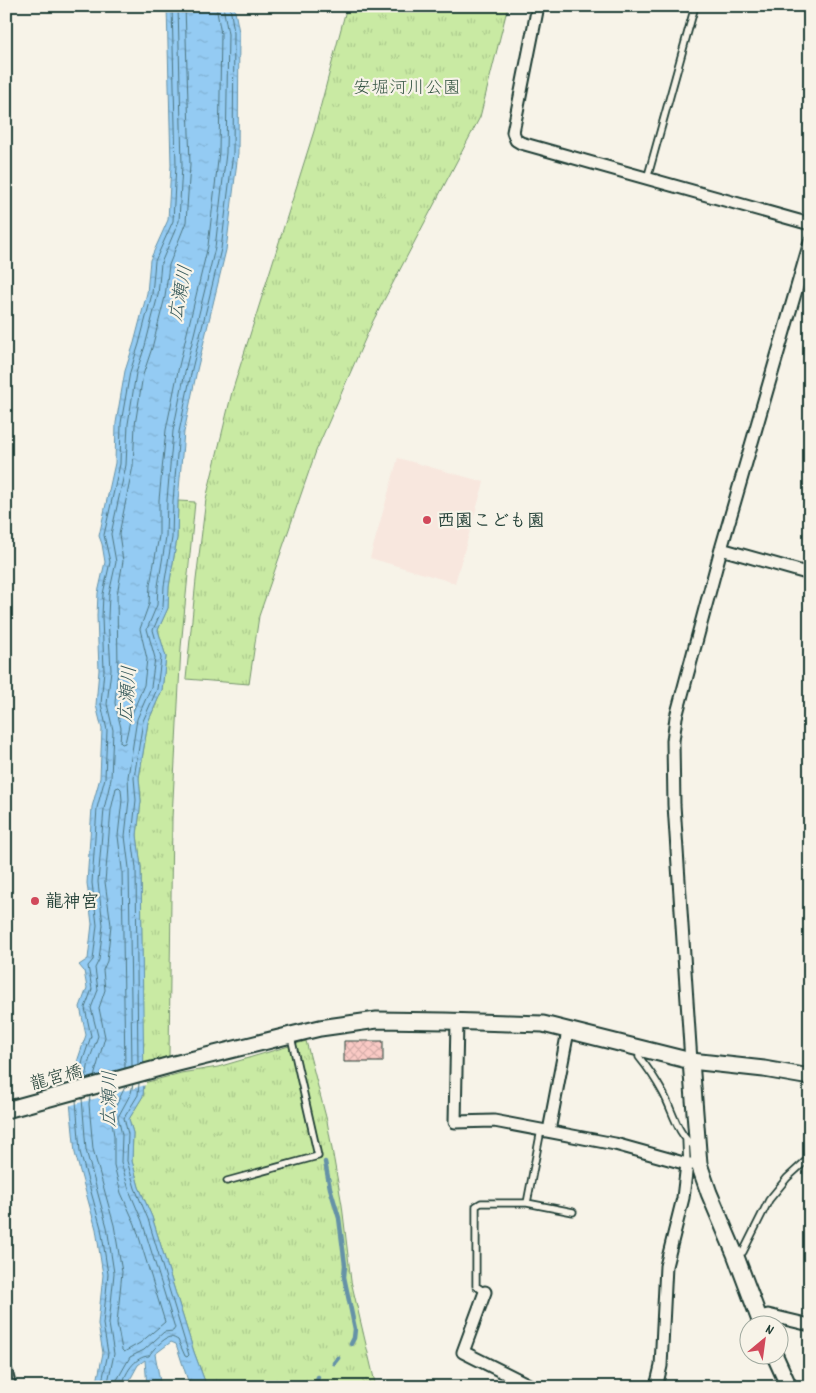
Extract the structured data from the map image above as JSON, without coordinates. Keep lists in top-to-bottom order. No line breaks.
{"streets":{"street":["龍宮橋"]},"water":["広瀬川"],"parks":["安堀河川公園"],"places":["西園こども園","龍神宮"],"north":"top right"}
